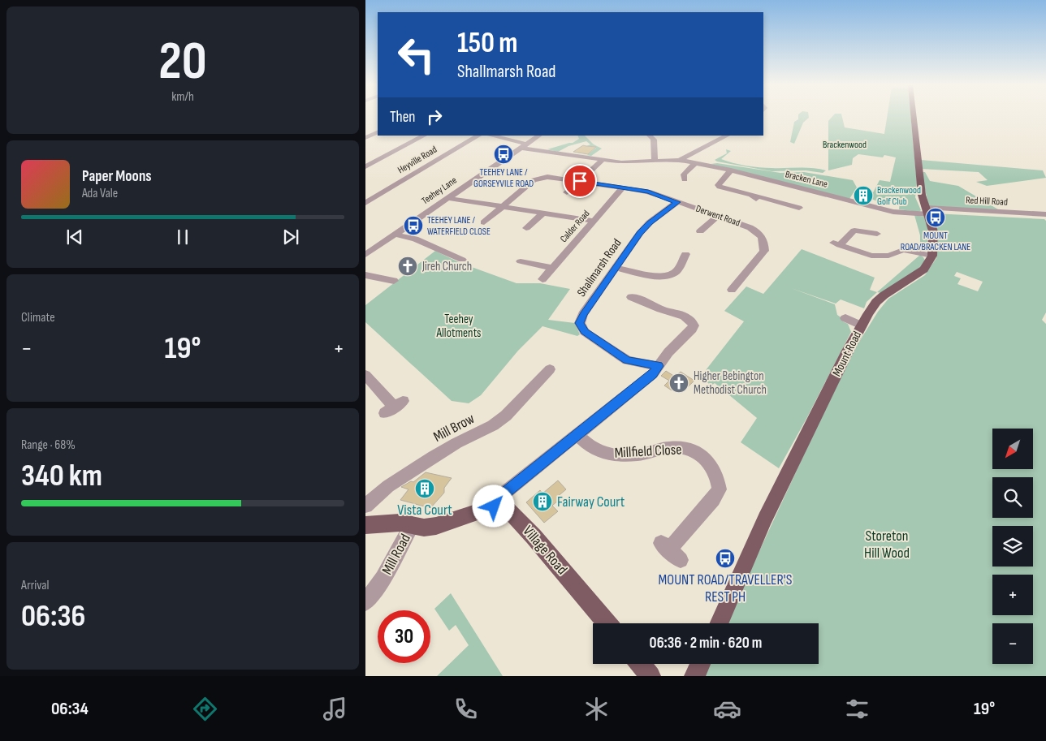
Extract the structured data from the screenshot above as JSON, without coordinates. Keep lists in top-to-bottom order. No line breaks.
{"streets":{"main road":["Mount Road","Village Road"],"street":["Heyville Road","Bracken Lane","Teehey Lane","Red Hill Road","Derwent Road","Calder Road","Shallmarsh Road","Mill Brow","Millfield Close","Mill Road"]},"crossings":[["Bracken Lane","Red Hill Road"],["Derwent Road","Calder Road"],["Derwent Road","Shallmarsh Road"]],"parks":["Brackenwood","Teehey Allotments","Storeton Hill Wood"],"places":{"bus stop":["TEEHEY LANE / GORSEYVILE ROAD","MOUNT ROAD/BRACKEN LANE","TEEHEY LANE / WATERFIELD CLOSE","MOUNT ROAD/TRAVELLER'S REST PH"],"building":["Brackenwood Golf Club","Vista Court","Fairway Court"],"church":["Jireh Church","Higher Bebington Methodist Church"]},"north":"bottom left","page":{"tile":[["20","km/h"],"Climate",["Range · 68%","340 km"],["Arrival","06:36"]],"turn":["150 m","Shallmarsh Road"],"then":"Then","song":["Paper Moons","Ada Vale"],"heat":["−","19°","+"],"map_buttons":["+","−"],"limit":"30","trip":"06:36 · 2 min · 620 m","tabs":["06:34","19°"]}}
